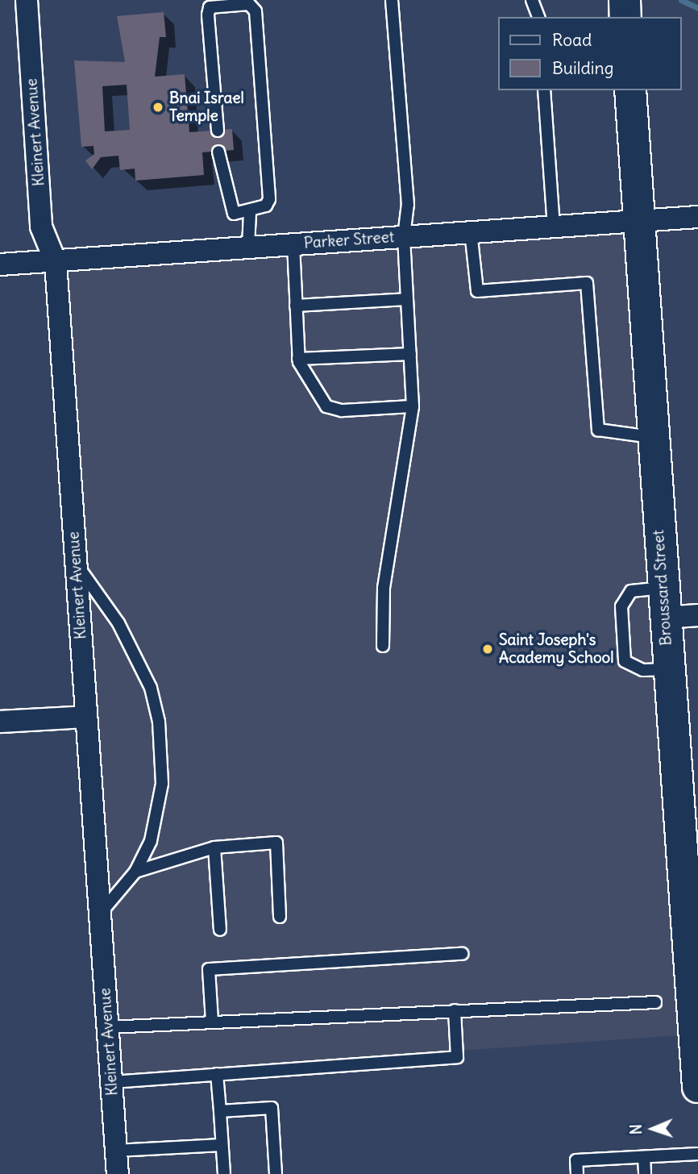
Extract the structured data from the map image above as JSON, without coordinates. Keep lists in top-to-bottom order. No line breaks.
{"streets":{"street":["Kleinert Avenue","Parker Street","Broussard Street"]},"crossings":[["Kleinert Avenue","Parker Street"],["Parker Street","Broussard Street"]],"places":["Bnai Israel Temple","Saint Joseph's Academy School"],"legend":["Road","Building"],"north":"left"}
